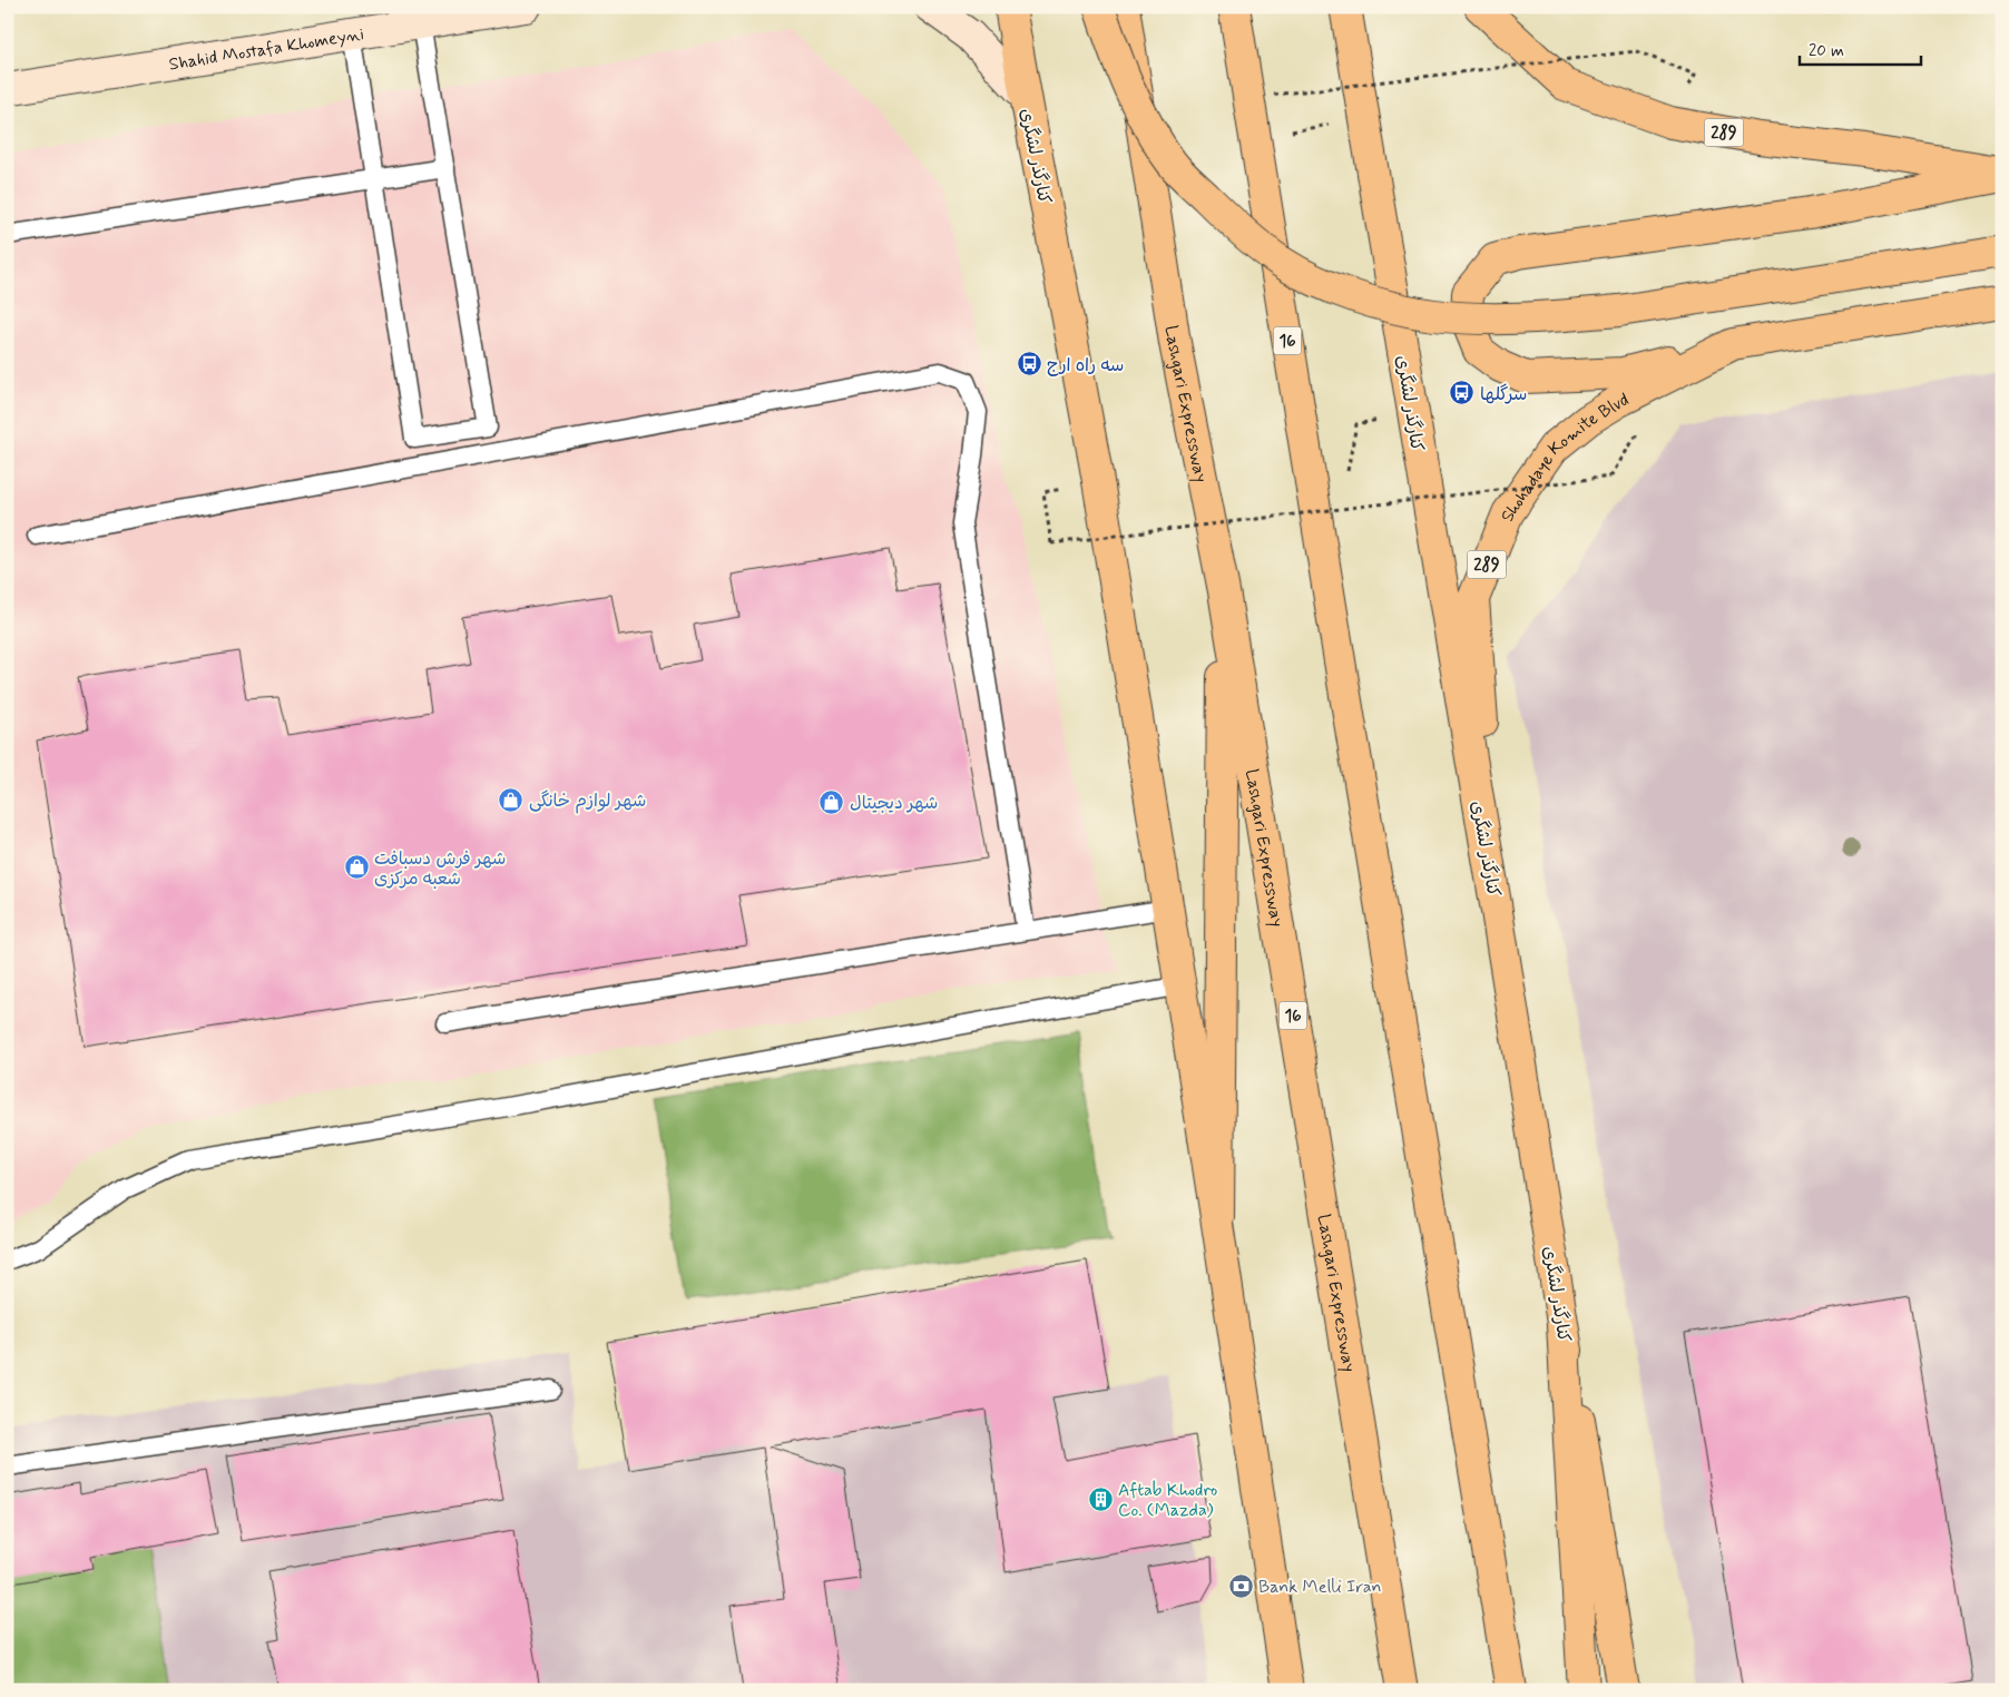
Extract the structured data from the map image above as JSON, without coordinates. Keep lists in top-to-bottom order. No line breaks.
{"streets":{"main road":["Shahid Mostafa Khomeyni","289","کنارگذر لشگری","16","Lashgari Expressway","Shohadaye Komite Blvd"]},"crossings":[["کنارگذر لشگری","Shohadaye Komite Blvd"]],"places":{"bus stop":["سه راه ارج","سرگلها"],"shop":["شهر لوازم خانگی","شهر دیجیتال","شهر فرش دسبافت شعبه مرکزی"],"building":["Aftab Khodro Co. (Mazda)"],"bank":["Bank Melli Iran"]},"scale_bar":"20 m"}
